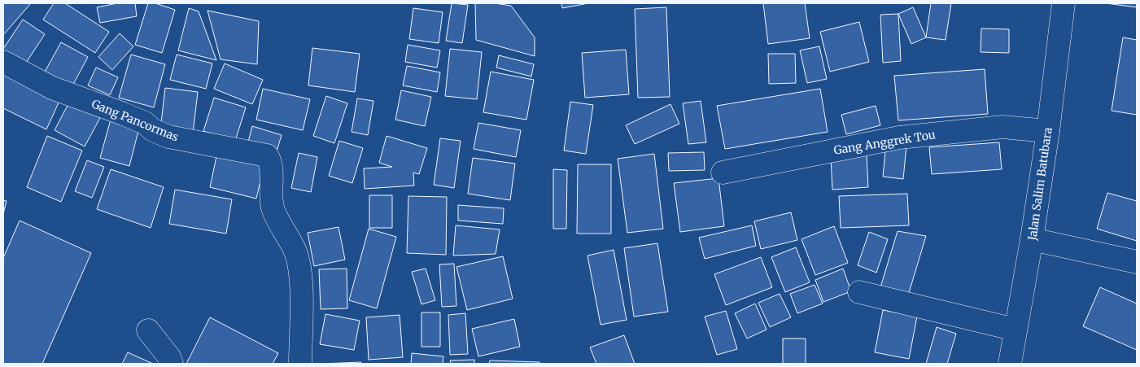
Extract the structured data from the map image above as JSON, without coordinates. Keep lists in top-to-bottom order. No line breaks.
{"streets":{"street":["Gang Pancormas","Gang Anggrek Tou","Jalan Salim Batubara"]},"crossings":[["Gang Anggrek Tou","Jalan Salim Batubara"]]}
